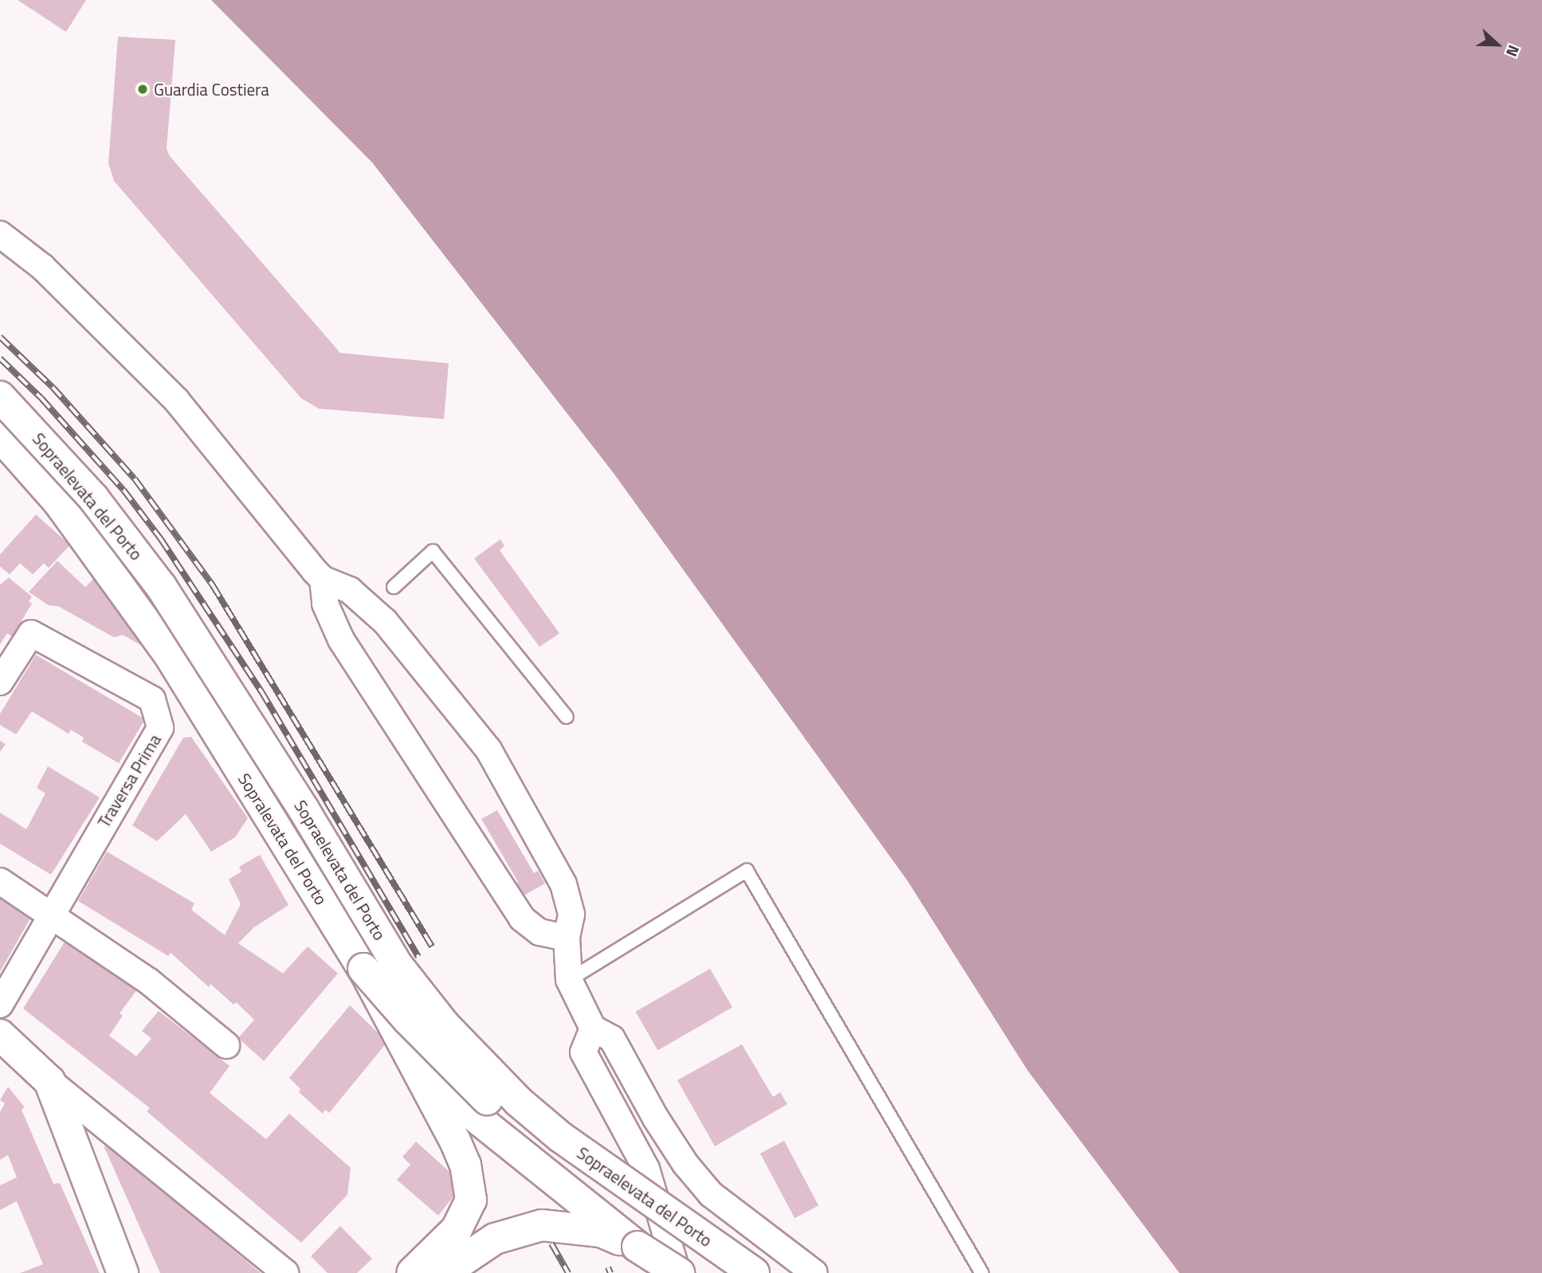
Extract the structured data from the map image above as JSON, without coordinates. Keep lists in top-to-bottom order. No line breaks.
{"streets":{"main road":["Sopraelevata del Porto","Sopralevata del Porto"],"street":["Traversa Prima"]},"crossings":[["Sopraelevata del Porto","Sopralevata del Porto"]],"places":["Guardia Costiera"],"north":"right"}
